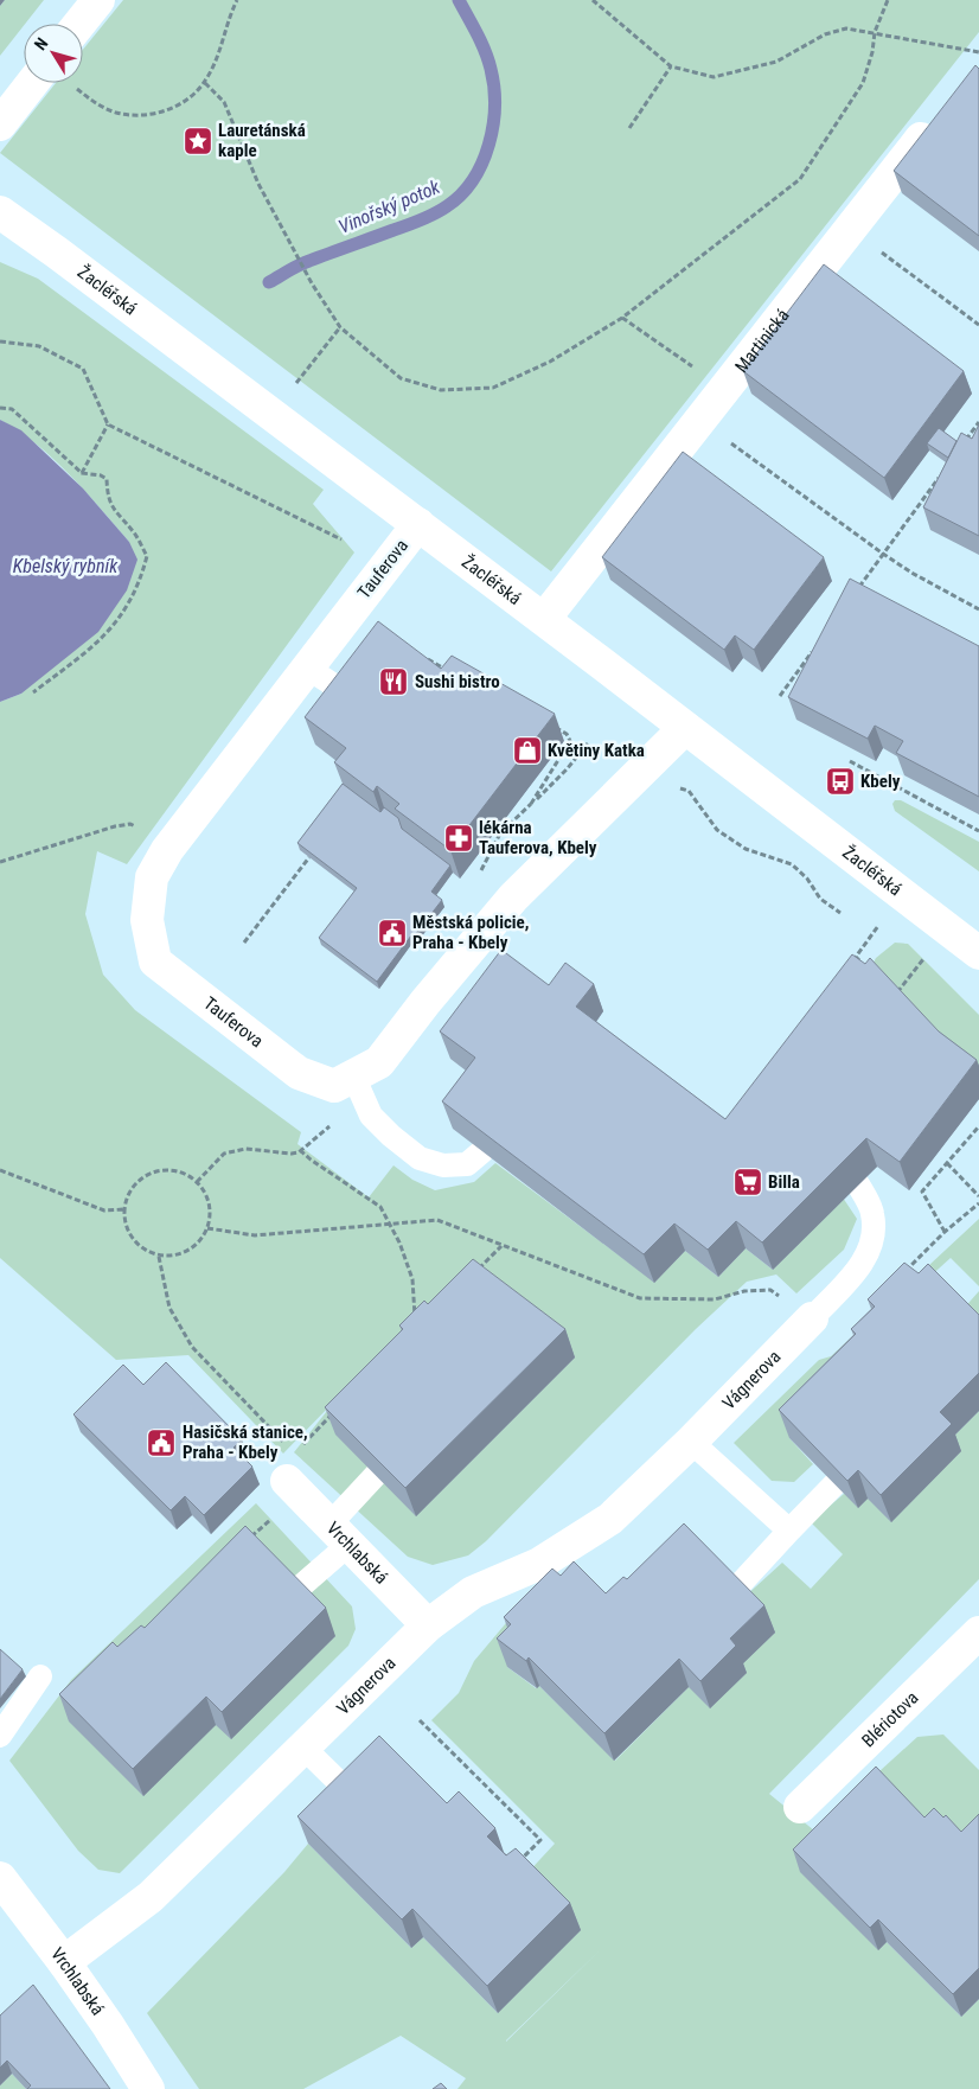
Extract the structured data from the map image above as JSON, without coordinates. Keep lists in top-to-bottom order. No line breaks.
{"streets":{"street":["Žacléřská","Martinická","Tauferova","Vágnerova","Vrchlabská","Blériotova"]},"crossings":[["Žacléřská","Martinická"],["Žacléřská","Tauferova"],["Vágnerova","Vrchlabská"]],"water":["Vinořský potok","Kbelský rybník"],"places":{"place":["Lauretánská kaple"],"restaurant":["Sushi bistro"],"shop":["Květiny Katka"],"bus stop":["Kbely"],"pharmacy":["lékárna Tauferova, Kbely"],"public building":["Městská policie, Praha - Kbely","Hasičská stanice, Praha - Kbely"],"supermarket":["Billa"]},"north":"top left"}
